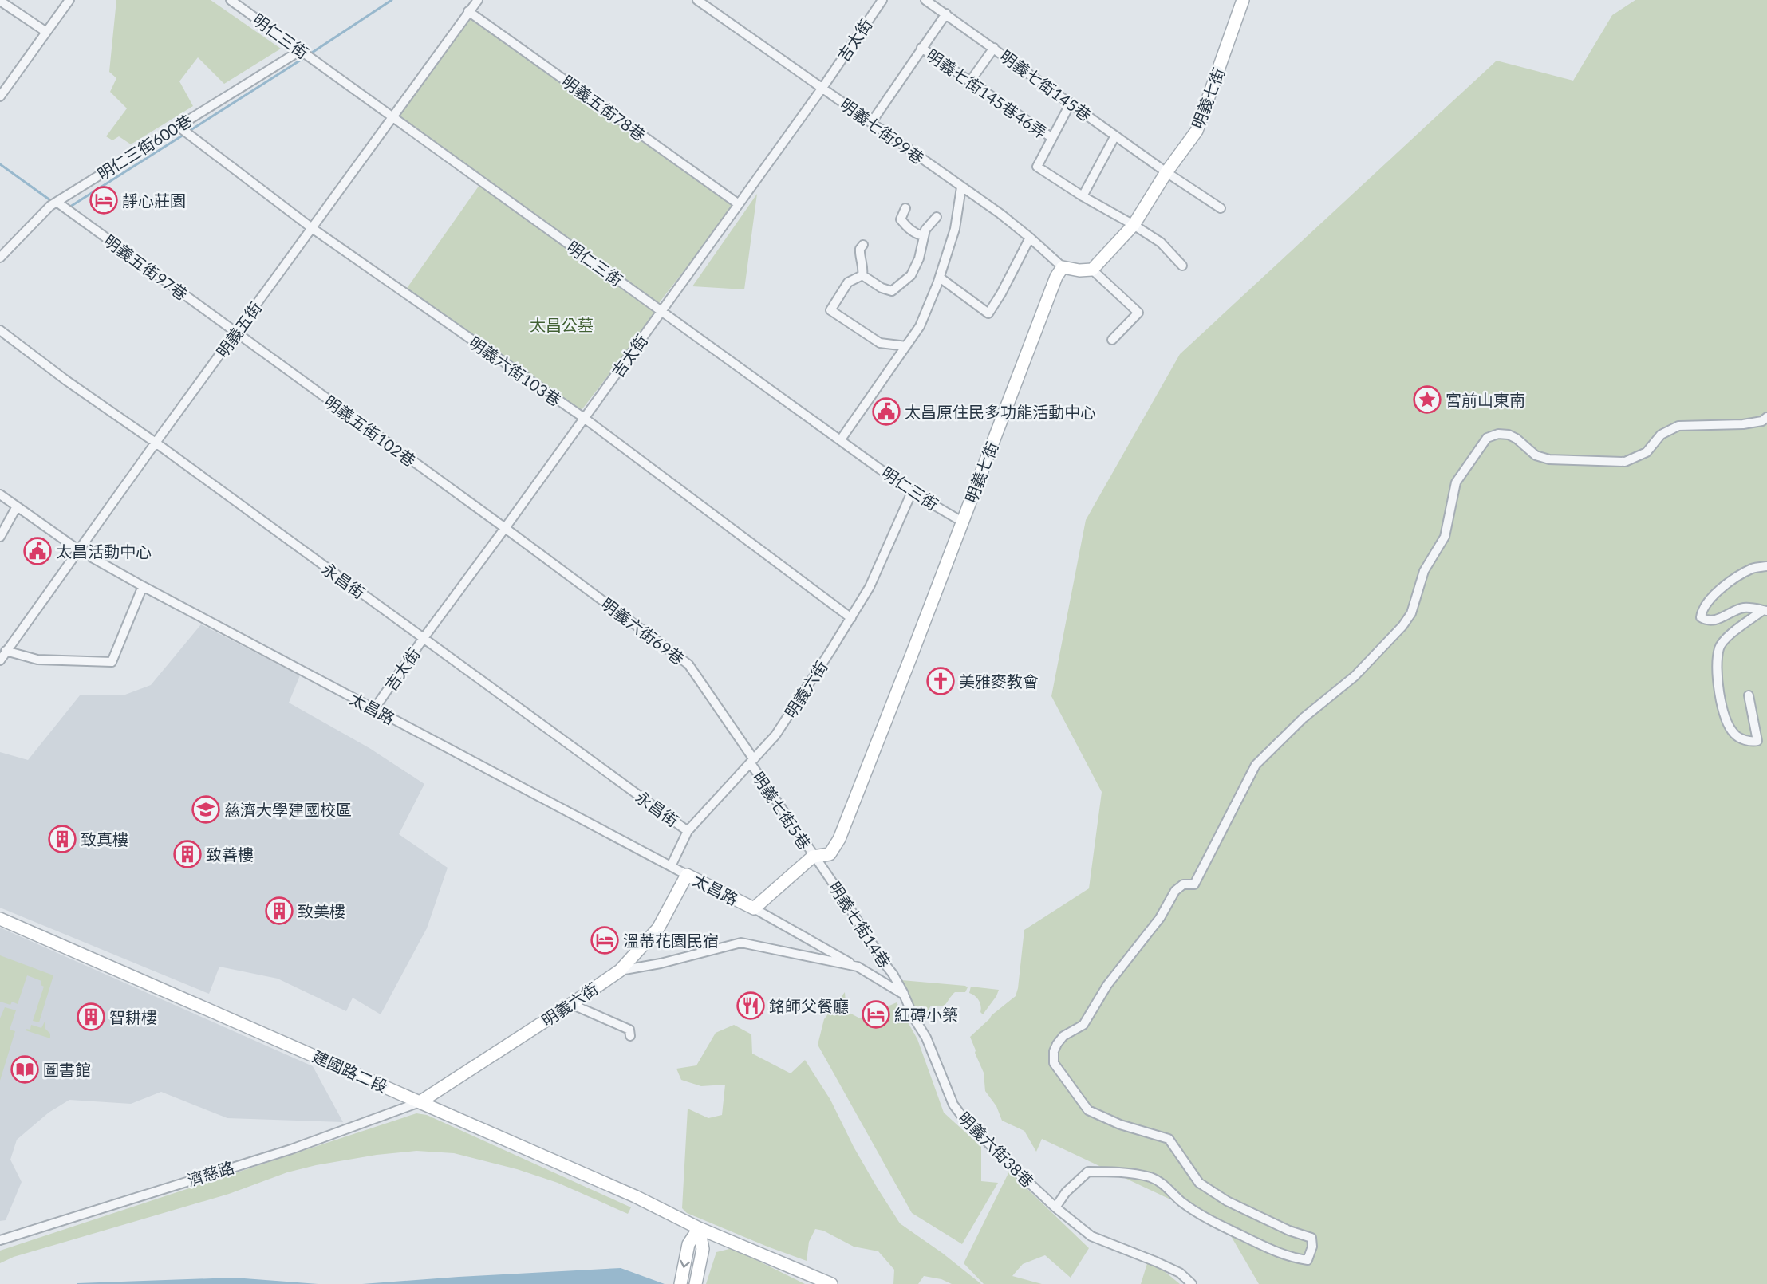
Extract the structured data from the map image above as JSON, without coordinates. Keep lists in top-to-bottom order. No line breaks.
{"streets":{"street":["明仁三街","吉太街","明義七街145巷","明義七街145巷46弄","明義七街","明義五街78巷","明義七街99巷","明仁三街600巷","明義五街97巷","明義五街","明義六街103巷","明義五街102巷","永昌街","明義六街69巷","明義六街","太昌路","明義七街5巷","明義七街14巷","建國路二段","明義六街38巷","濟慈路"]},"crossings":[["明仁三街","吉太街"],["明仁三街","明義七街"],["明仁三街","明仁三街600巷"],["明仁三街","明義五街"],["明仁三街","明義六街"],["吉太街","明義五街78巷"],["吉太街","明義七街99巷"],["吉太街","明義六街103巷"],["吉太街","明義五街102巷"],["吉太街","永昌街"],["吉太街","明義六街69巷"],["吉太街","太昌路"],["明義七街145巷","明義七街"],["明義七街","明義七街99巷"],["明義七街","太昌路"],["明義七街","明義七街5巷"],["明義七街","明義七街14巷"],["明義五街78巷","明義五街"],["明仁三街600巷","明義五街97巷"],["明仁三街600巷","明義六街103巷"],["明義五街97巷","明義五街"],["明義五街97巷","明義五街102巷"],["明義五街","明義六街103巷"],["明義五街","明義五街102巷"],["明義五街","永昌街"],["明義五街","太昌路"],["明義六街103巷","明義六街"],["明義五街102巷","明義六街69巷"],["永昌街","明義六街"],["明義六街69巷","明義六街"],["明義六街69巷","明義七街5巷"],["明義六街","太昌路"],["明義六街","明義七街5巷"],["明義六街","建國路二段"],["明義六街","濟慈路"],["明義七街5巷","明義七街14巷"],["明義七街14巷","明義六街38巷"],["建國路二段","濟慈路"]],"parks":["太昌公墓"],"places":{"hotel":["靜心莊園","溫蒂花園民宿","紅磚小築"],"place":["宮前山東南"],"public building":["太昌原住民多功能活動中心","太昌活動中心"],"church":["美雅麥教會"],"school or university":["慈濟大學建國校區"],"building":["致真樓","致善樓","致美樓","智耕樓"],"restaurant":["銘師父餐廳"],"library":["圖書館"]}}
